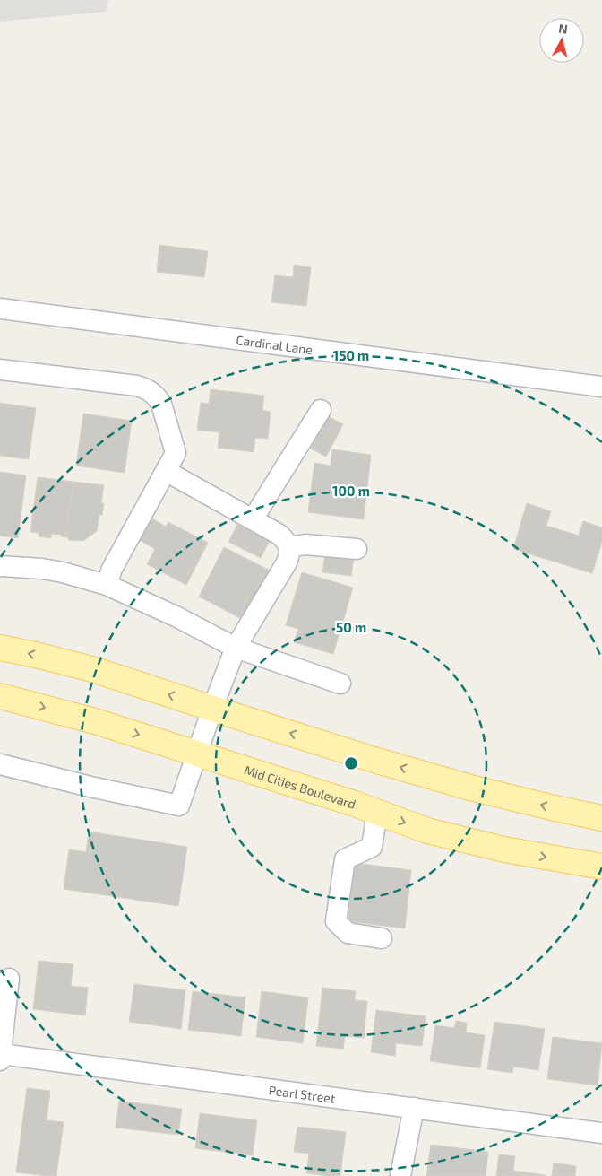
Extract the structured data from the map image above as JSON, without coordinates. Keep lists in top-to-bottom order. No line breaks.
{"streets":{"main road":["Mid Cities Boulevard"],"street":["Cardinal Lane","Pearl Street"]},"north":"top","rings":["150 m","100 m","50 m"]}
